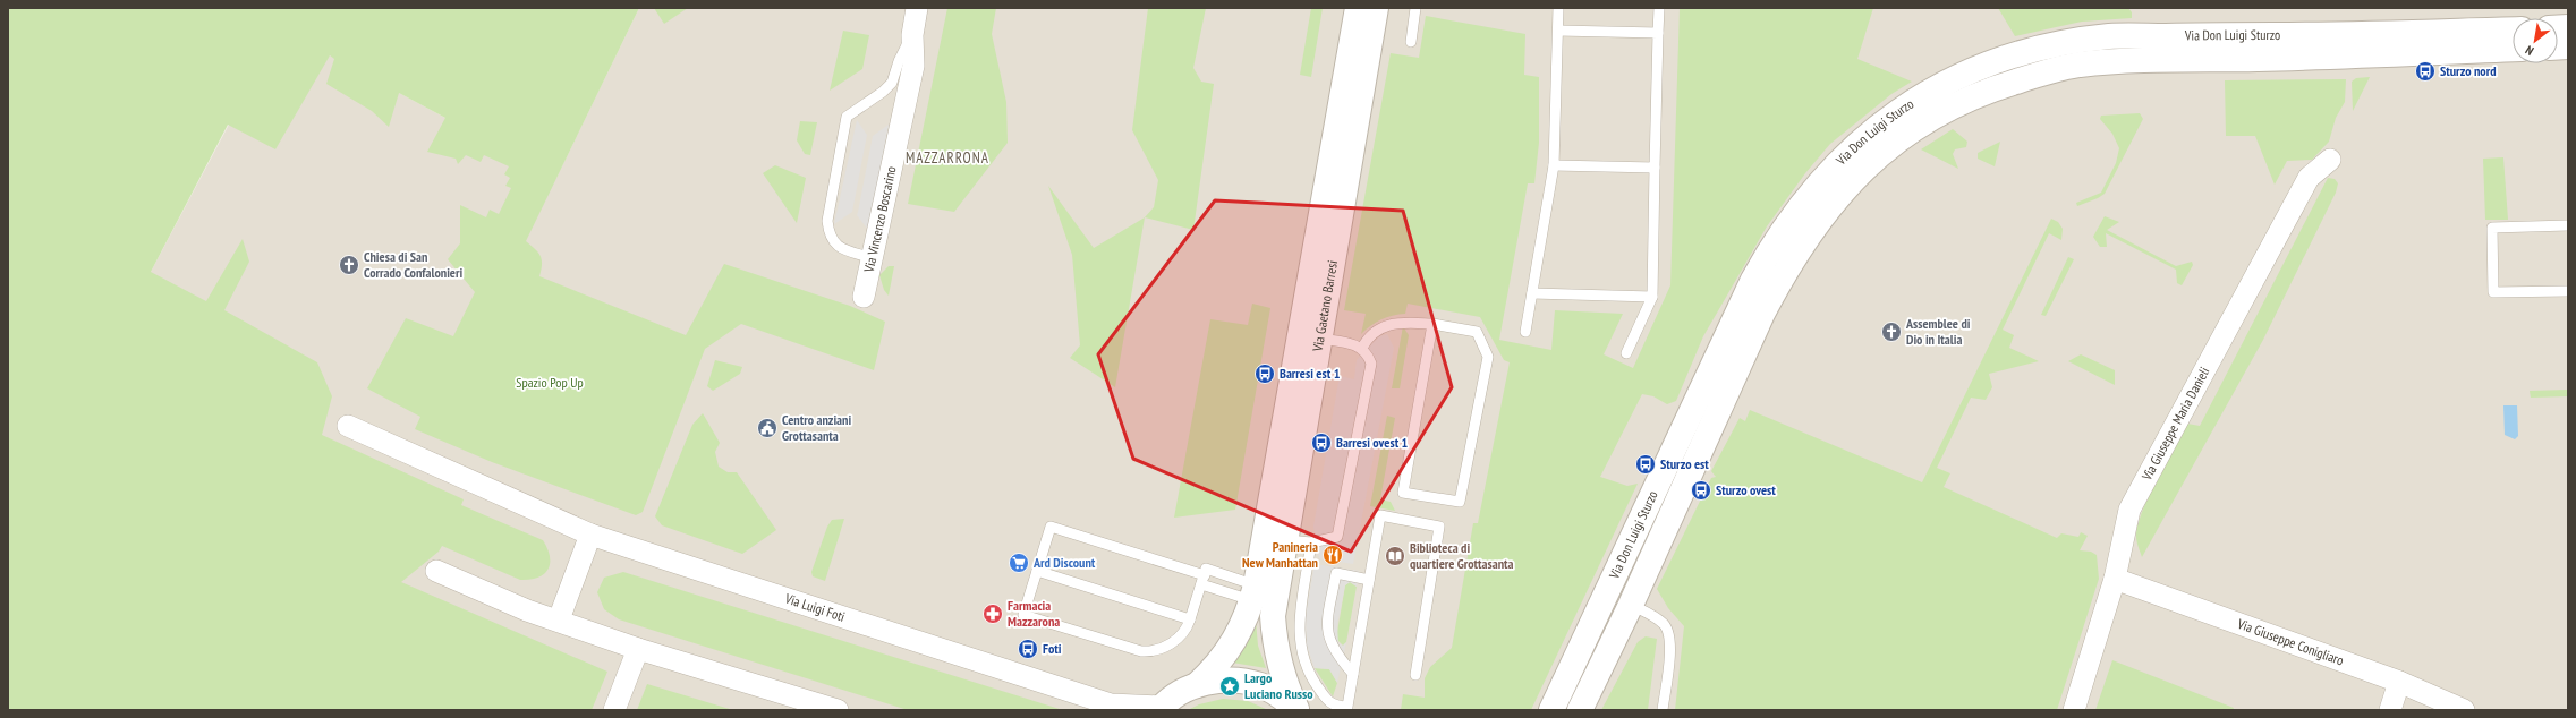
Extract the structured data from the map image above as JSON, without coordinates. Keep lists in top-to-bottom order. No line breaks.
{"streets":{"street":["Via Don Luigi Sturzo","Via Vincenzo Boscarino","Via Gaetano Barresi","Via Giuseppe Maria Danieli","Via Luigi Foti","Via Giuseppe Conigliaro"]},"crossings":[["Via Giuseppe Maria Danieli","Via Giuseppe Conigliaro"]],"districts":["MAZZARRONA"],"parks":["Spazio Pop Up"],"places":{"bus stop":["Sturzo nord","Barresi est 1","Barresi ovest 1","Sturzo est","Sturzo ovest","Foti"],"church":["Chiesa di San Corrado Confalonieri","Assemblee di Dio in Italia"],"public building":["Centro anziani Grottasanta"],"restaurant":["Panineria New Manhattan"],"library":["Biblioteca di quartiere Grottasanta"],"supermarket":["Ard Discount"],"pharmacy":["Farmacia Mazzarona"],"place":["Largo Luciano Russo"]},"north":"bottom left"}
